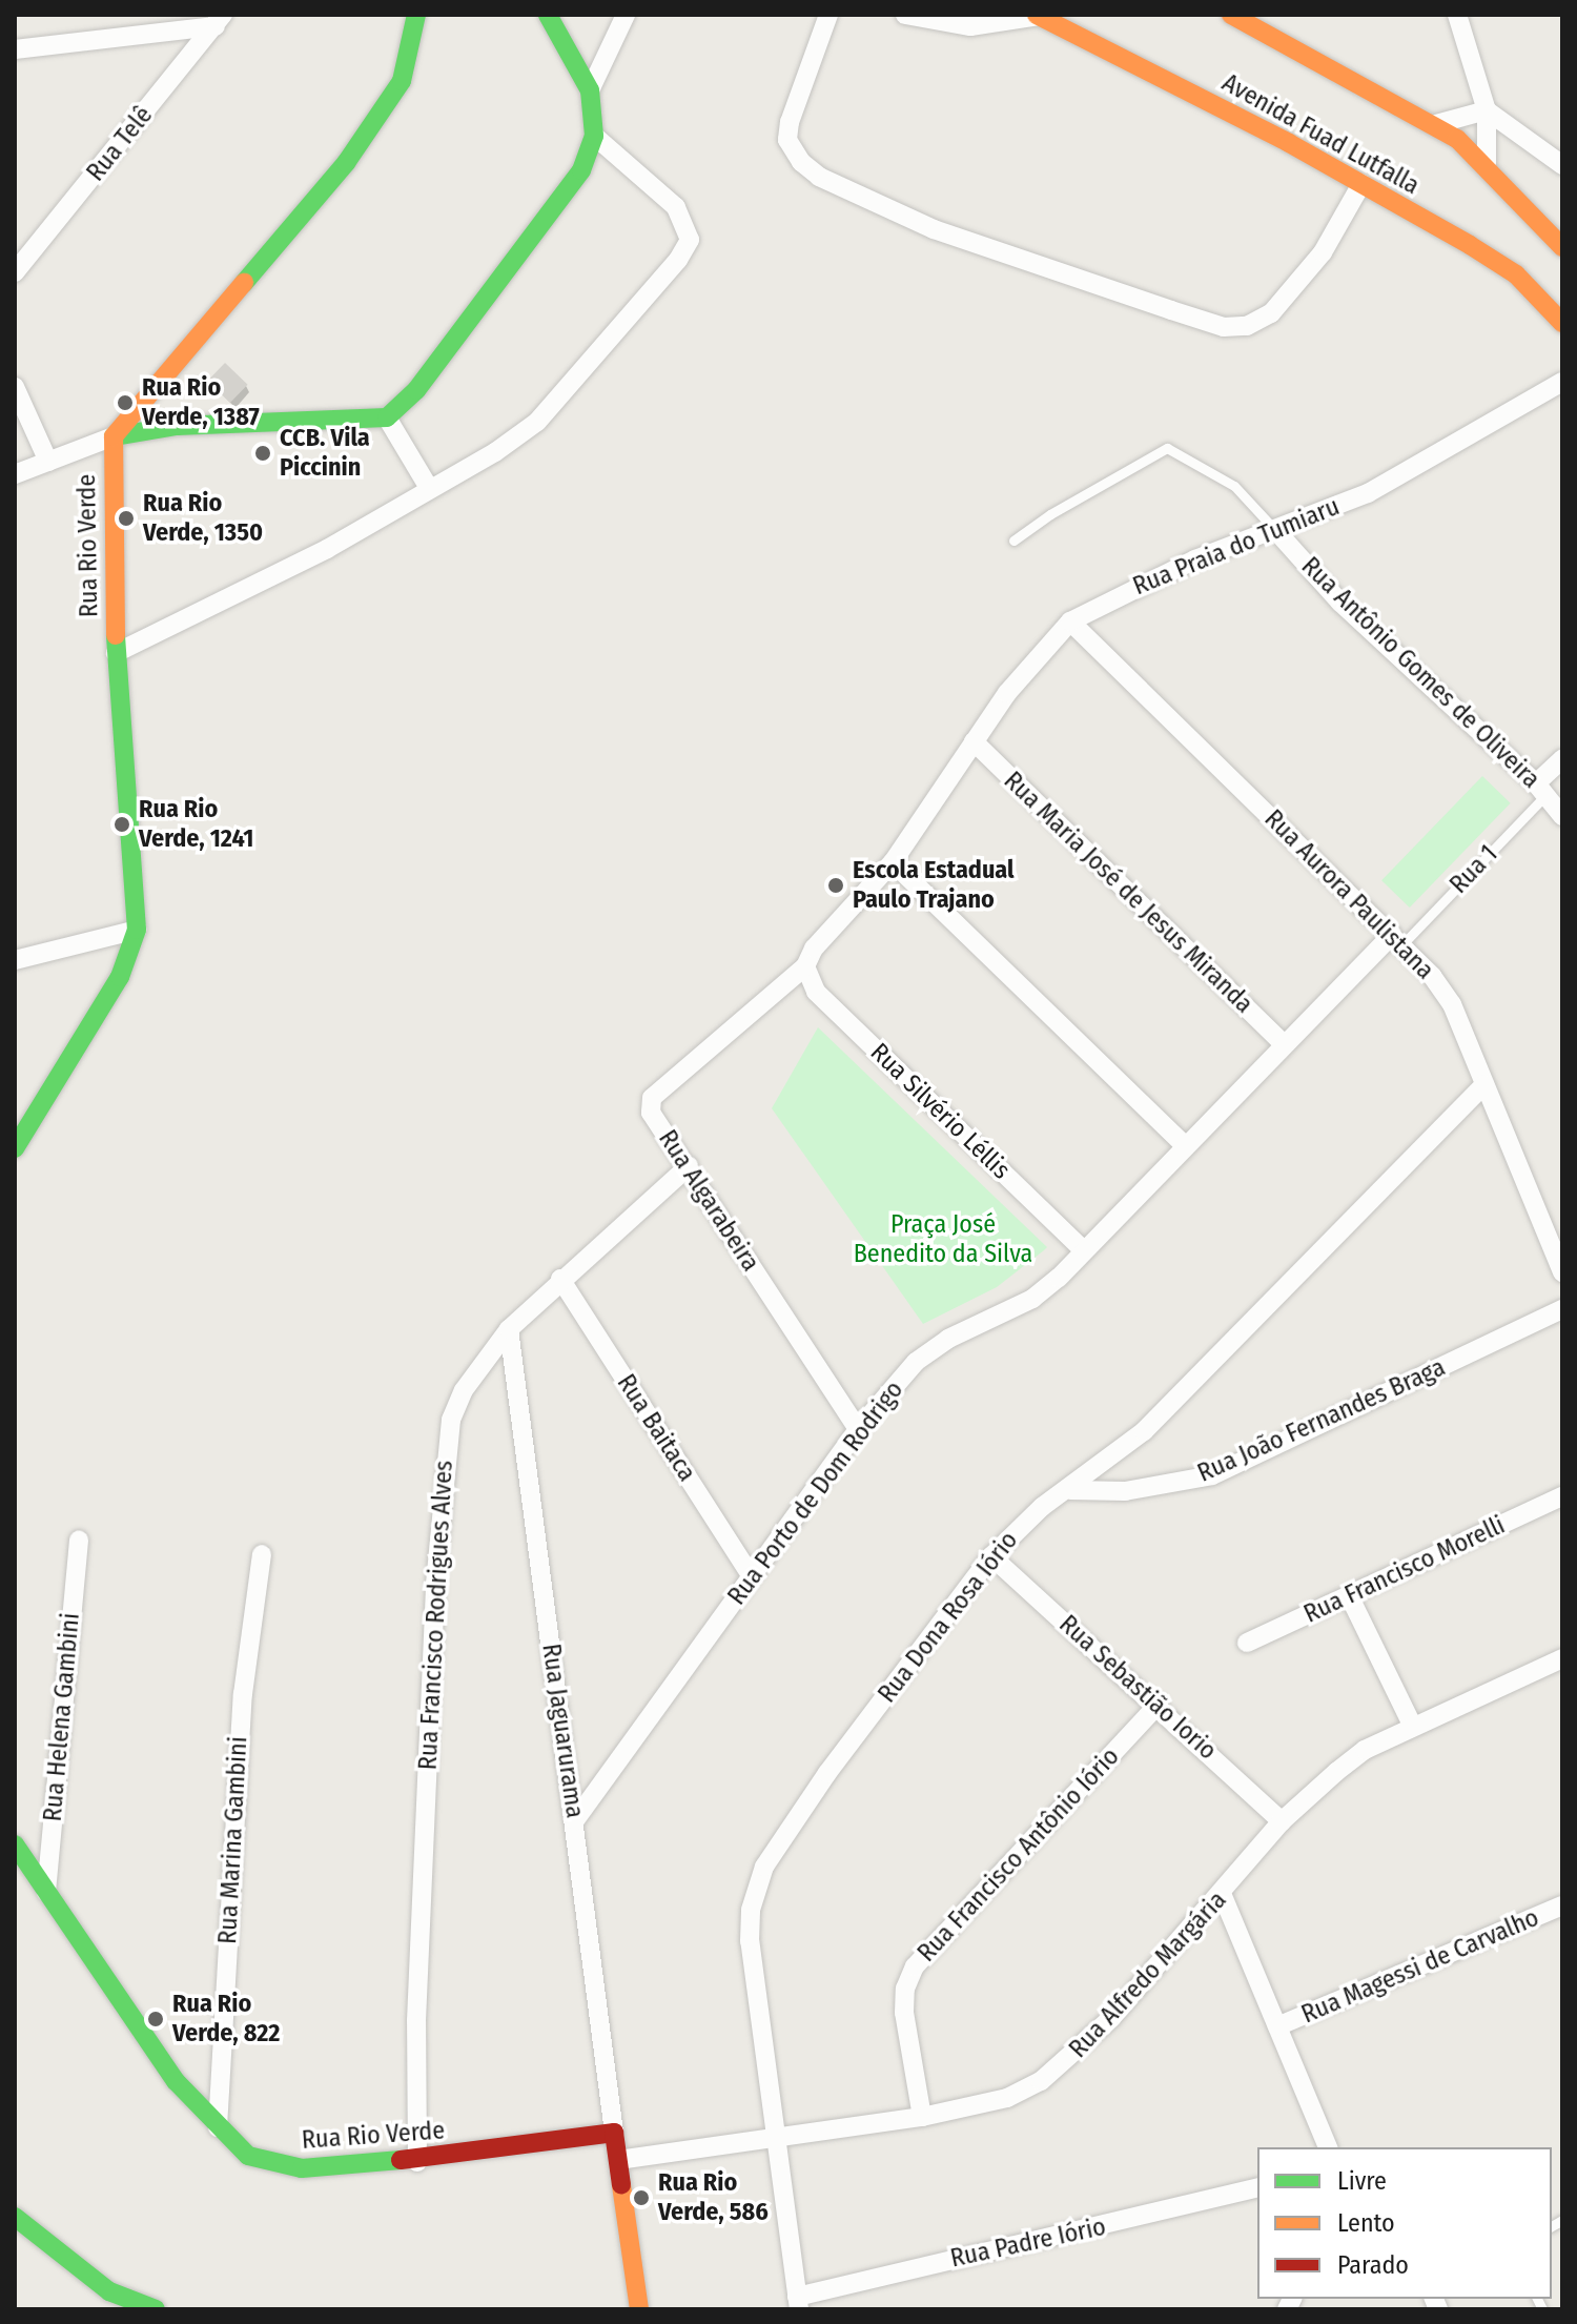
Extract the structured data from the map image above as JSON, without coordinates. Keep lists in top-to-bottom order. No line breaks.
{"streets":{"street":["Avenida Fuad Lutfalla","Rua Telê","Rua Rio Verde","Rua Praia do Tumiaru","Rua Antônio Gomes de Oliveira","Rua Maria José de Jesus Miranda","Rua Aurora Paulistana","Rua Silvério Léllis","Rua Algarabeira","Rua João Fernandes Braga","Rua Baitaca","Rua Porto de Dom Rodrigo","Rua Francisco Morelli","Rua Francisco Rodrigues Alves","Rua Dona Rosa Iório","Rua Sebastião Iorio","Rua Helena Gambini","Rua Jaguarurama","Rua Marina Gambini","Rua Francisco Antônio Iório","Rua Magessi de Carvalho","Rua Alfredo Margária","Rua Padre Iório"],"lane":["Rua 1"]},"crossings":[["Rua Rio Verde","Rua Francisco Rodrigues Alves"],["Rua Rio Verde","Rua Helena Gambini"],["Rua Rio Verde","Rua Jaguarurama"],["Rua Rio Verde","Rua Marina Gambini"],["Rua Praia do Tumiaru","Rua Antônio Gomes de Oliveira"],["Rua Praia do Tumiaru","Rua Maria José de Jesus Miranda"],["Rua Praia do Tumiaru","Rua Aurora Paulistana"],["Rua Praia do Tumiaru","Rua Silvério Léllis"],["Rua Praia do Tumiaru","Rua Algarabeira"],["Rua Antônio Gomes de Oliveira","Rua 1"],["Rua 1","Rua Aurora Paulistana"],["Rua 1","Rua Porto de Dom Rodrigo"],["Rua Maria José de Jesus Miranda","Rua Porto de Dom Rodrigo"],["Rua Aurora Paulistana","Rua Porto de Dom Rodrigo"],["Rua Aurora Paulistana","Rua Dona Rosa Iório"],["Rua Silvério Léllis","Rua Algarabeira"],["Rua Silvério Léllis","Rua Porto de Dom Rodrigo"],["Rua Algarabeira","Rua Porto de Dom Rodrigo"],["Rua Algarabeira","Rua Francisco Rodrigues Alves"],["Rua João Fernandes Braga","Rua Dona Rosa Iório"],["Rua Baitaca","Rua Porto de Dom Rodrigo"],["Rua Baitaca","Rua Francisco Rodrigues Alves"],["Rua Porto de Dom Rodrigo","Rua Jaguarurama"],["Rua Francisco Rodrigues Alves","Rua Jaguarurama"],["Rua Dona Rosa Iório","Rua Sebastião Iorio"],["Rua Dona Rosa Iório","Rua Alfredo Margária"],["Rua Dona Rosa Iório","Rua Padre Iório"],["Rua Sebastião Iorio","Rua Francisco Antônio Iório"],["Rua Sebastião Iorio","Rua Alfredo Margária"],["Rua Francisco Antônio Iório","Rua Alfredo Margária"]],"parks":["Praça José Benedito da Silva"],"places":["Rua Rio Verde, 1387","CCB. Vila Piccinin","Rua Rio Verde, 1350","Rua Rio Verde, 1241","Escola Estadual Paulo Trajano","Rua Rio Verde, 822","Rua Rio Verde, 586"],"legend":["Livre","Lento","Parado"]}
